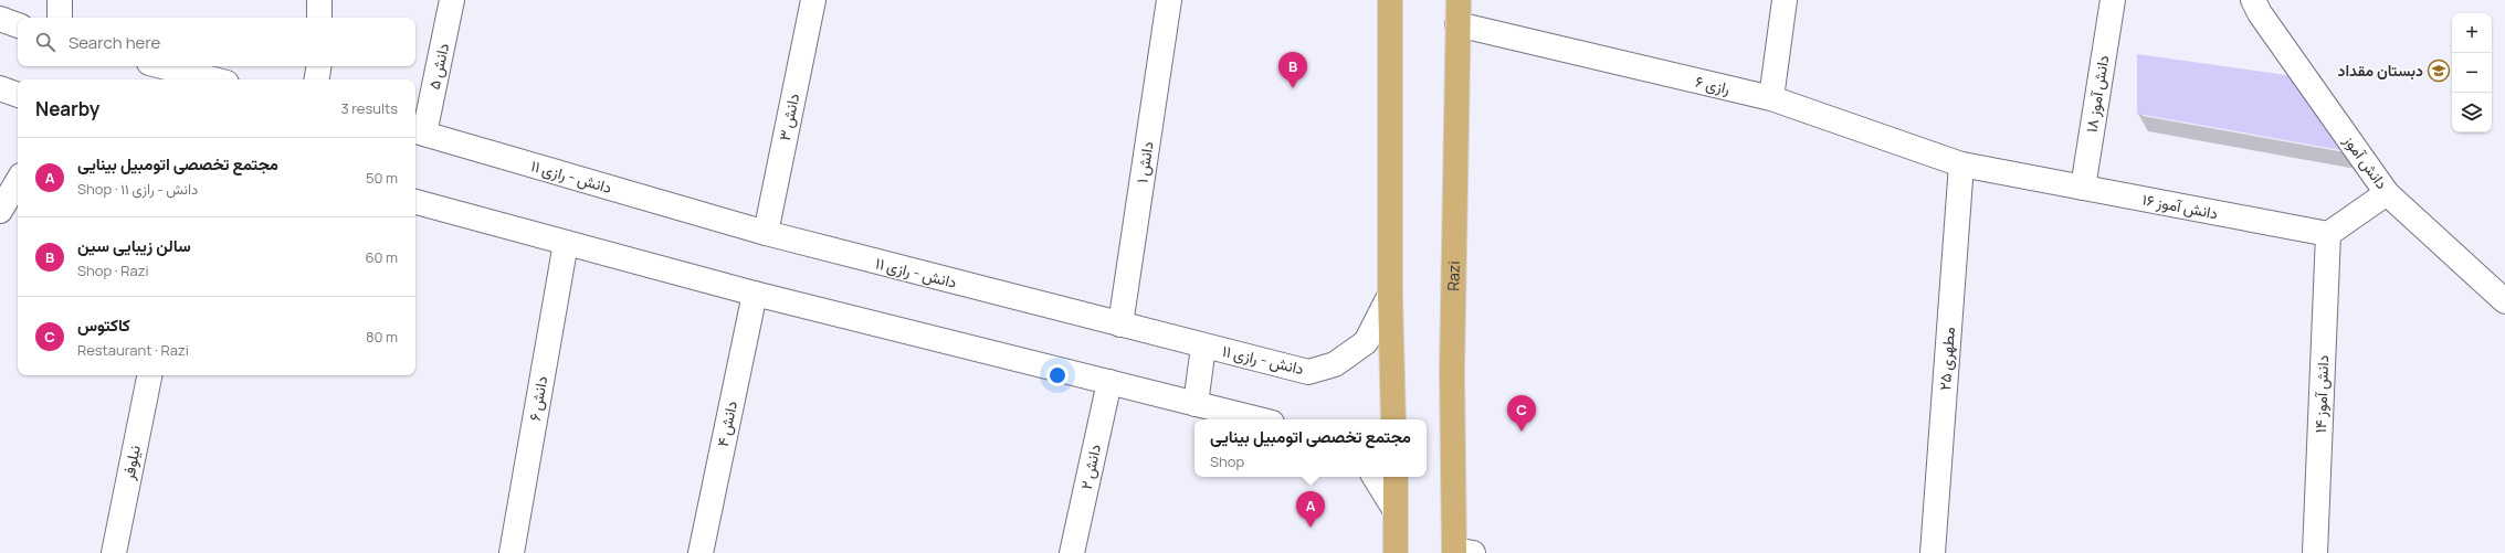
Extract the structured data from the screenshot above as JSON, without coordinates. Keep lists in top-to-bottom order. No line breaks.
{"streets":{"main road":["Razi"],"street":["دانش ۵","رازی ۶","دانش آموز ۱۸","دانش ۳","دانش ۱","دانش آموز","دانش - رازی ۱۱","دانش آموز ۱۶","مطهری ۲۵","دانش آموز ۱۴","دانش ۶","دانش ۴","نیلوفر","دانش ۲"]},"crossings":[["دانش ۵","دانش - رازی ۱۱"],["رازی ۶","دانش آموز ۱۶"],["رازی ۶","Razi"],["رازی ۶","مطهری ۲۵"],["دانش آموز ۱۸","دانش آموز ۱۶"],["دانش ۳","دانش - رازی ۱۱"],["دانش ۱","دانش - رازی ۱۱"],["دانش آموز ۱۶","مطهری ۲۵"],["دانش آموز ۱۶","دانش آموز ۱۴"]],"places":{"school or university":["دبستان مقداد"]},"page":{"map_buttons":["+","−"],"search":"Search here","pins":["B","C","A"],"heading":["Nearby","3 results"],"list":[{"mark":"A","name":"مجتمع تخصصی اتومبیل بینایی","note":"Shop · دانش - رازی ۱۱","value":"50 m"},{"mark":"B","name":"سالن زیبایی سین","note":"Shop · Razi","value":"60 m"},{"mark":"C","name":"کاکتوس","note":"Restaurant · Razi","value":"80 m"}],"popup":["مجتمع تخصصی اتومبیل بینایی","Shop"]}}
